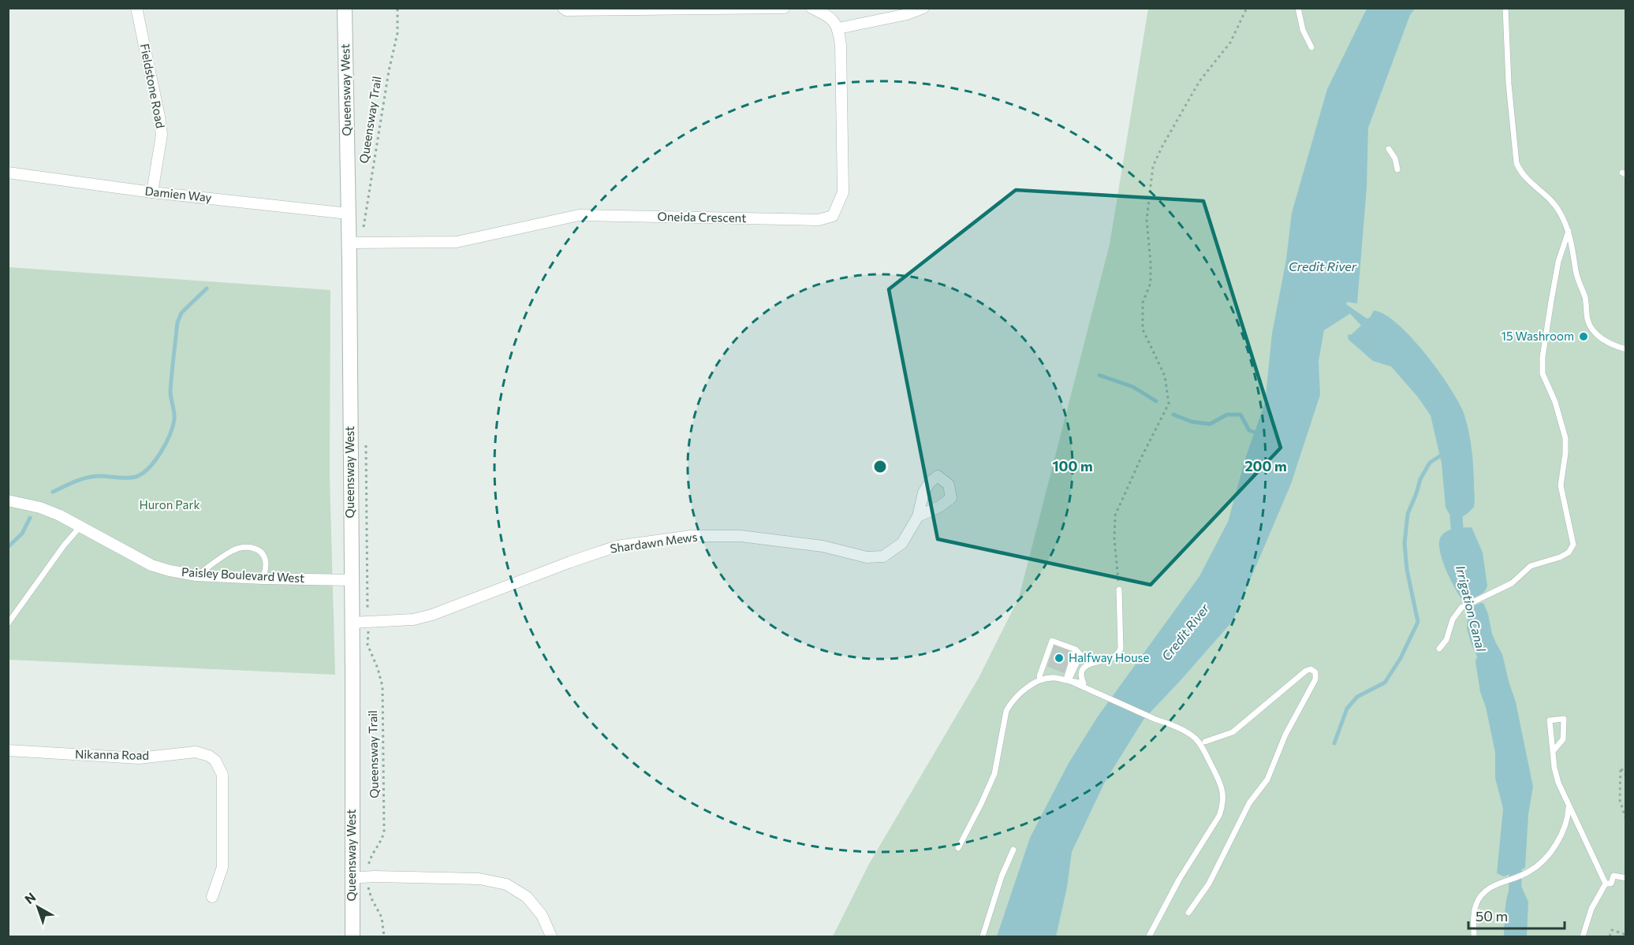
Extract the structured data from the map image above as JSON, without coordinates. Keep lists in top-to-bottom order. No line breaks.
{"streets":{"street":["Fieldstone Road","Queensway West","Damien Way","Oneida Crescent","Shardawn Mews","Paisley Boulevard West","Nikanna Road"],"path":["Queensway Trail"]},"crossings":[["Fieldstone Road","Damien Way"],["Queensway West","Damien Way"],["Queensway West","Oneida Crescent"],["Queensway West","Shardawn Mews"],["Queensway West","Paisley Boulevard West"]],"water":["Credit River","Irrigation Canal"],"parks":["Huron Park"],"places":["15 Washroom","Halfway House"],"scale_bar":"50 m","north":"top left","rings":["100 m","200 m"]}
